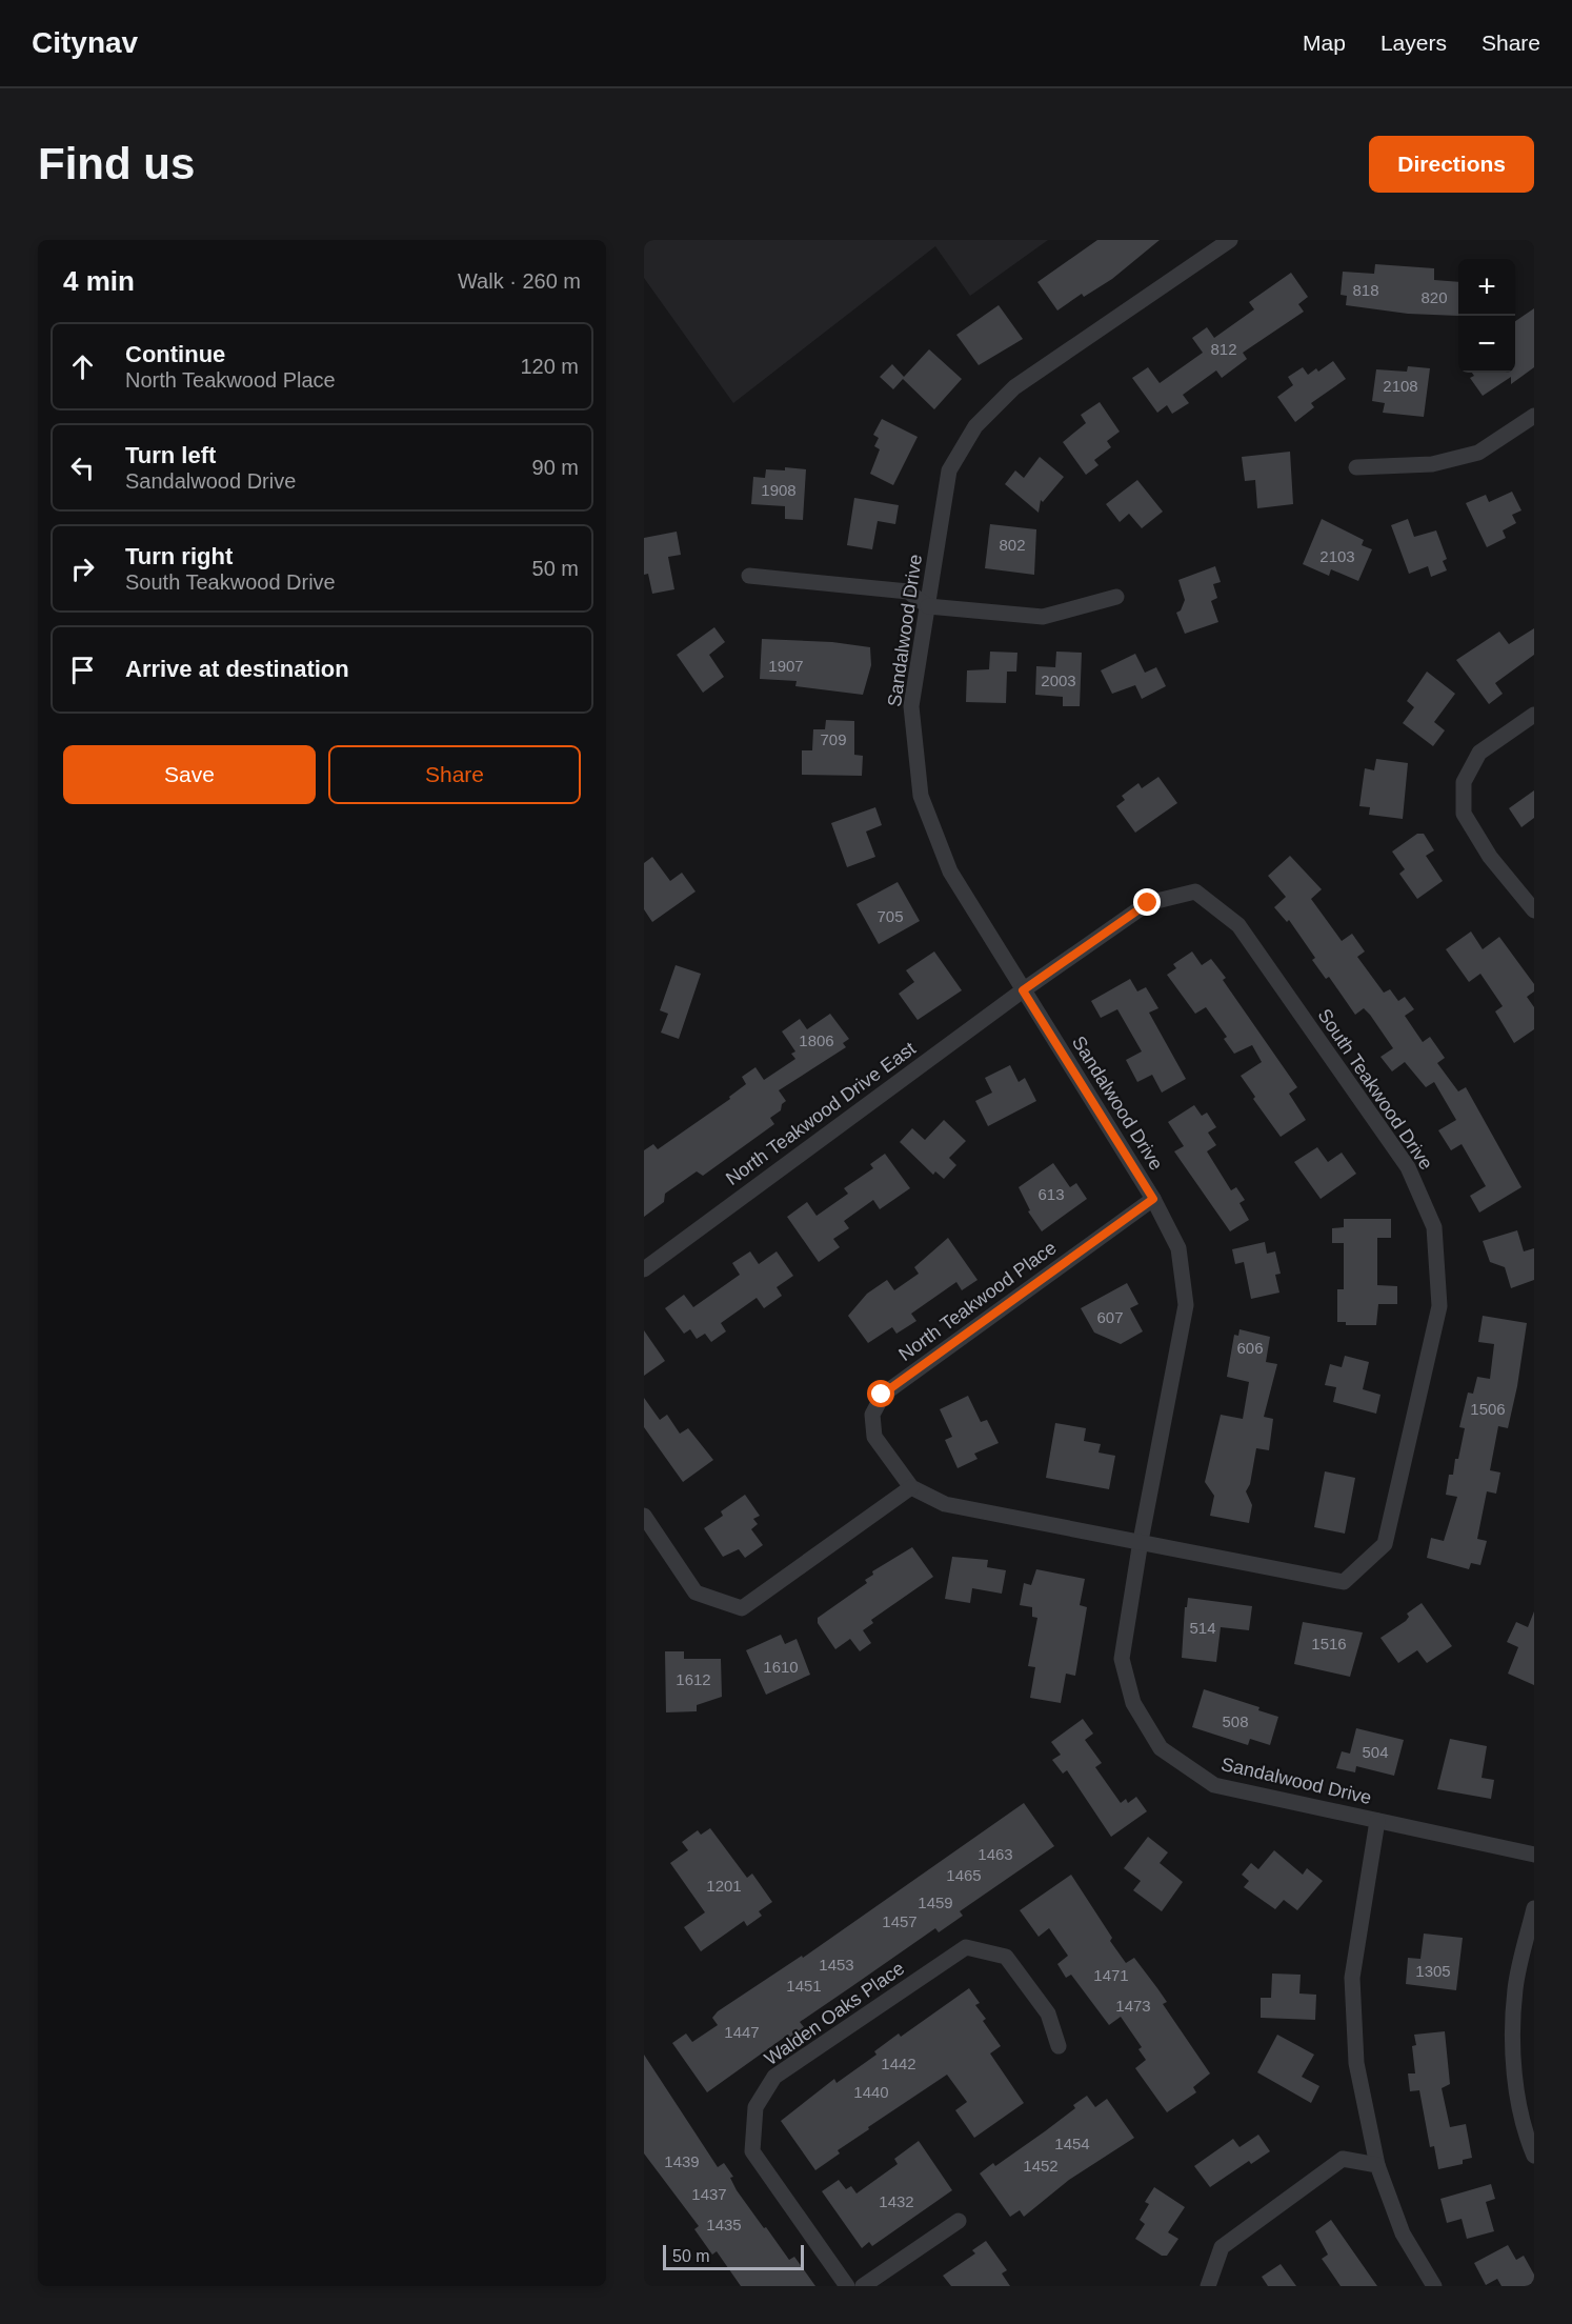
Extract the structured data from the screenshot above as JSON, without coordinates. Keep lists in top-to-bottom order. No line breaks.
{"streets":{"street":["Sandalwood Drive","South Teakwood Drive","North Teakwood Drive East","North Teakwood Place","Walden Oaks Place"]},"crossings":[["Sandalwood Drive","South Teakwood Drive"],["Sandalwood Drive","North Teakwood Drive East"],["Sandalwood Drive","North Teakwood Place"],["South Teakwood Drive","North Teakwood Drive East"]],"house_numbers":["818","820","812","2108","1908","802","2103","1907","2003","709","705","1806","613","607","606","1506","514","1516","1610","1612","508","504","1463","1465","1201","1459","1457","1453","1305","1471","1451","1473","1447","1442","1440","1454","1439","1452","1437","1432","1435"],"scale_bar":"50 m","page":{"header":"Citynav","nav":["Map","Layers","Share"],"buttons":["Directions",["Save","Share"]],"title":"Find us","heading":["4 min","Walk · 260 m"],"map_buttons":["+","−"],"list":[["Continue","North Teakwood Place","120 m"],["Turn left","Sandalwood Drive","90 m"],["Turn right","South Teakwood Drive","50 m"],"Arrive at destination"],"scale":"50 m"}}
